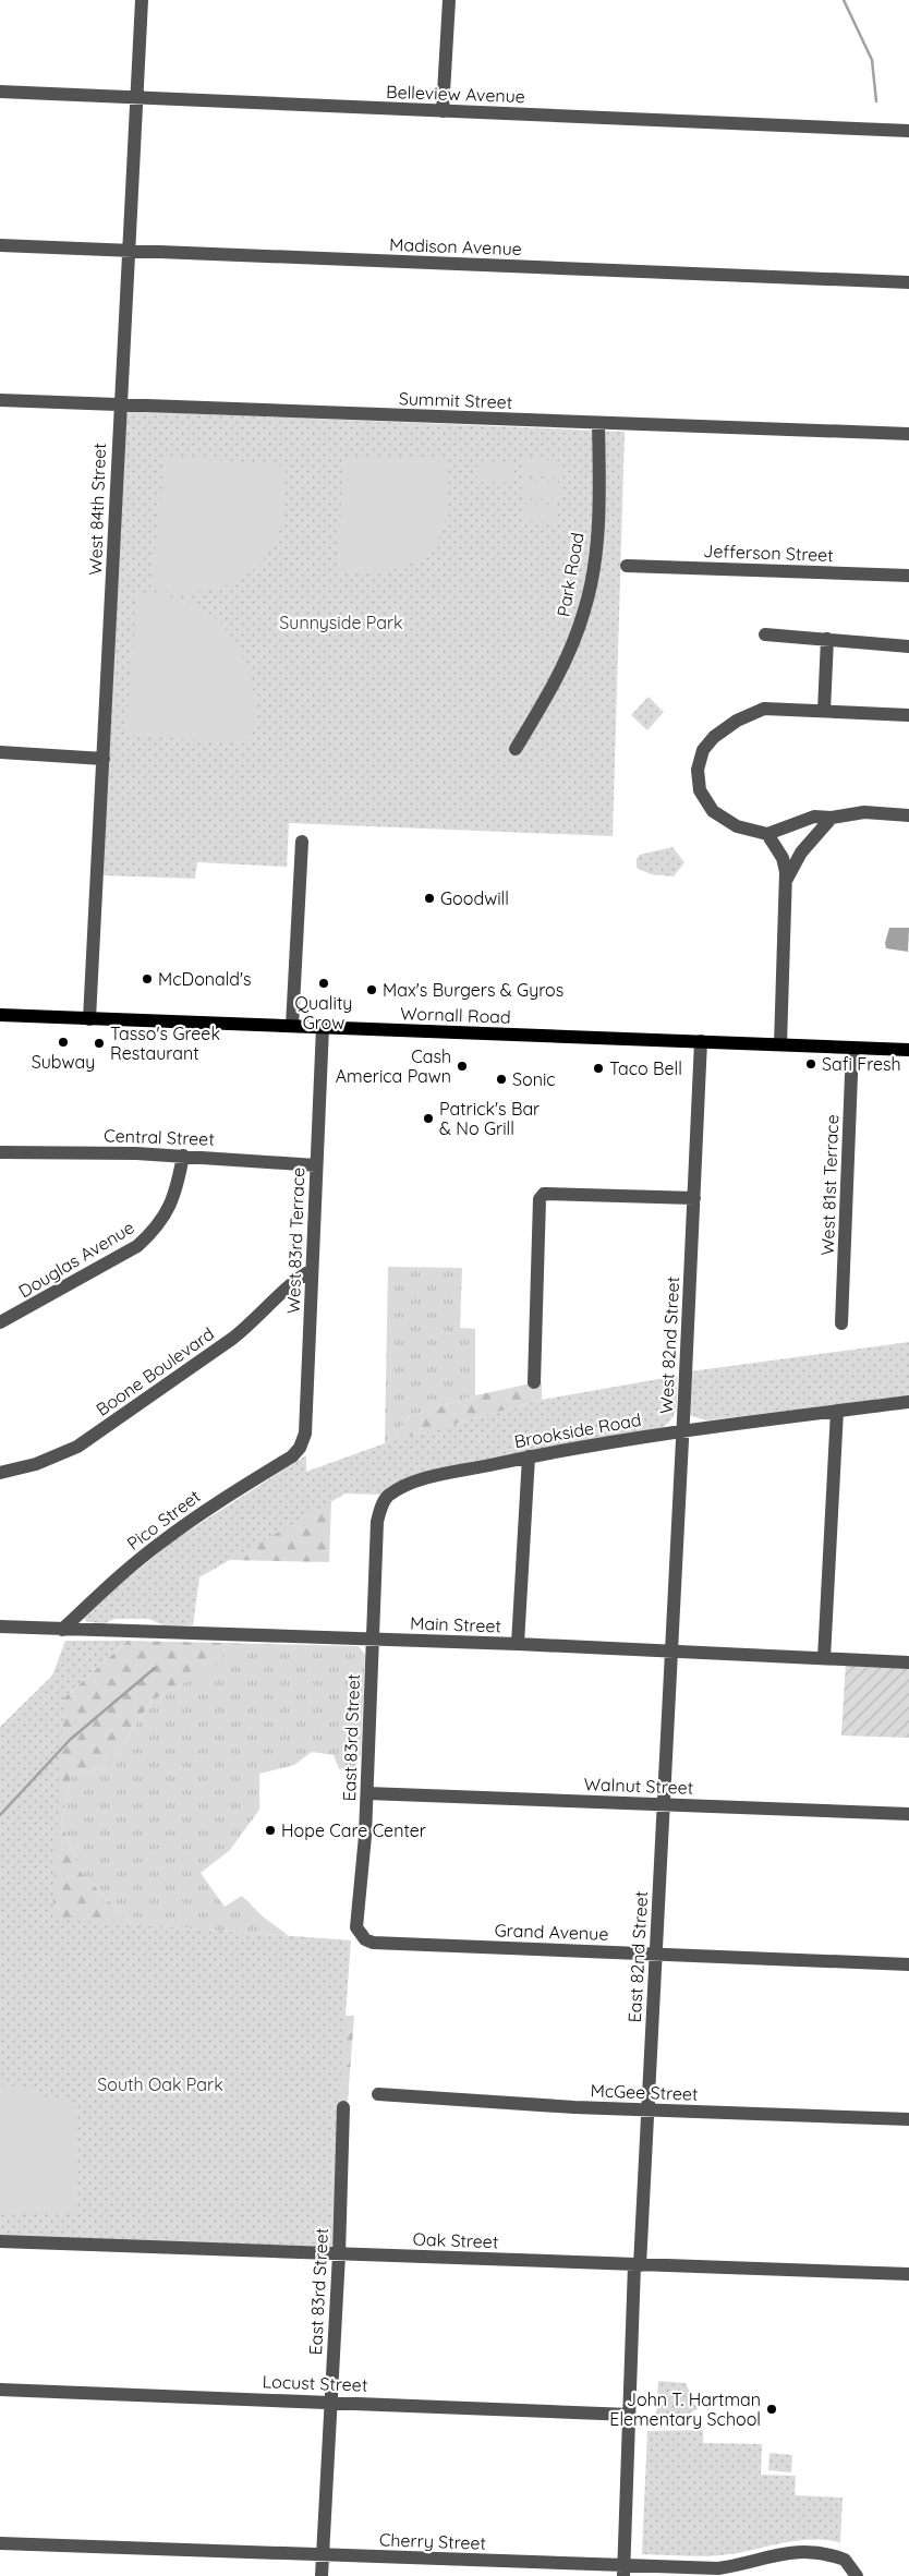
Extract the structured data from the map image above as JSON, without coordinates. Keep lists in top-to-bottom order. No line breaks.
{"streets":{"main road":["Wornall Road"],"street":["Belleview Avenue","Madison Avenue","Summit Street","West 84th Street","Jefferson Street","Park Road","Central Street","West 81st Terrace","West 83rd Terrace","Douglas Avenue","West 82nd Street","Boone Boulevard","Brookside Road","Pico Street","Main Street","East 83rd Street","Walnut Street","Grand Avenue","East 82nd Street","McGee Street","Oak Street","Locust Street","Cherry Street"]},"crossings":[["Belleview Avenue","West 84th Street"],["Madison Avenue","West 84th Street"],["Summit Street","West 84th Street"],["Summit Street","Park Road"],["West 84th Street","Wornall Road"],["Wornall Road","West 81st Terrace"],["Wornall Road","West 83rd Terrace"],["Wornall Road","West 82nd Street"],["Central Street","West 83rd Terrace"],["Central Street","Douglas Avenue"],["West 83rd Terrace","Boone Boulevard"],["West 83rd Terrace","Pico Street"],["West 82nd Street","Brookside Road"],["West 82nd Street","Main Street"],["West 82nd Street","East 82nd Street"],["Brookside Road","East 83rd Street"],["Pico Street","Main Street"],["Main Street","East 83rd Street"],["Main Street","East 82nd Street"],["East 83rd Street","Walnut Street"],["East 83rd Street","Grand Avenue"],["East 83rd Street","Oak Street"],["East 83rd Street","Locust Street"],["East 83rd Street","Cherry Street"],["Walnut Street","East 82nd Street"],["Grand Avenue","East 82nd Street"],["East 82nd Street","McGee Street"],["East 82nd Street","Oak Street"],["East 82nd Street","Locust Street"],["East 82nd Street","Cherry Street"]],"parks":["Sunnyside Park","South Oak Park"],"places":["Goodwill","McDonald's","Quality Grow","Max's Burgers & Gyros","Subway","Tasso's Greek Restaurant","Safi Fresh","Cash America Pawn","Taco Bell","Sonic","Patrick's Bar & No Grill","Hope Care Center","John T. Hartman Elementary School"]}
